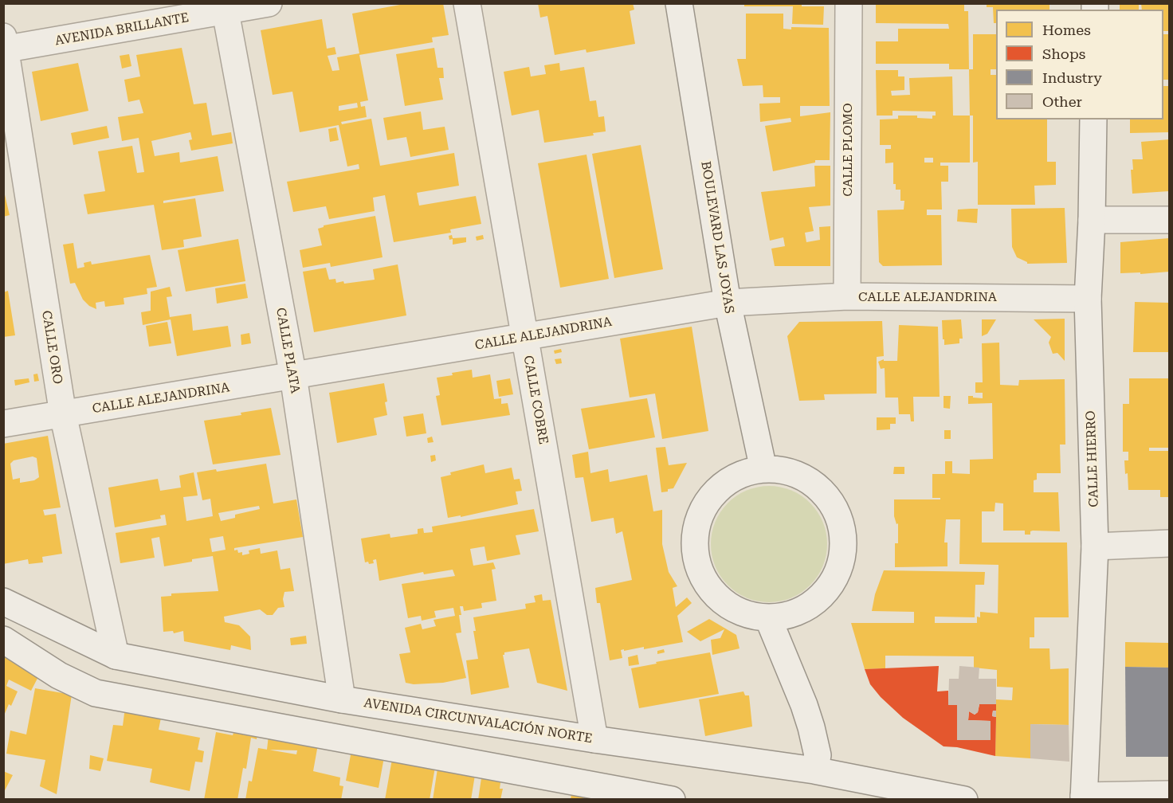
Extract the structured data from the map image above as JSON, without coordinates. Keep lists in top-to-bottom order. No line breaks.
{"streets":{"street":["AVENIDA BRILLANTE","CALLE PLOMO","BOULEVARD LAS JOYAS","CALLE ALEJANDRINA","CALLE ORO","CALLE PLATA","CALLE COBRE","CALLE HIERRO","AVENIDA CIRCUNVALACIÓN NORTE"]},"crossings":[["AVENIDA BRILLANTE","CALLE ORO"],["AVENIDA BRILLANTE","CALLE PLATA"],["CALLE PLOMO","CALLE ALEJANDRINA"],["BOULEVARD LAS JOYAS","CALLE ALEJANDRINA"],["CALLE ALEJANDRINA","CALLE ORO"],["CALLE ALEJANDRINA","CALLE PLATA"],["CALLE ALEJANDRINA","CALLE COBRE"],["CALLE ALEJANDRINA","CALLE HIERRO"],["CALLE ORO","AVENIDA CIRCUNVALACIÓN NORTE"],["CALLE PLATA","AVENIDA CIRCUNVALACIÓN NORTE"],["CALLE COBRE","AVENIDA CIRCUNVALACIÓN NORTE"]],"legend":["Homes","Shops","Industry","Other"]}
